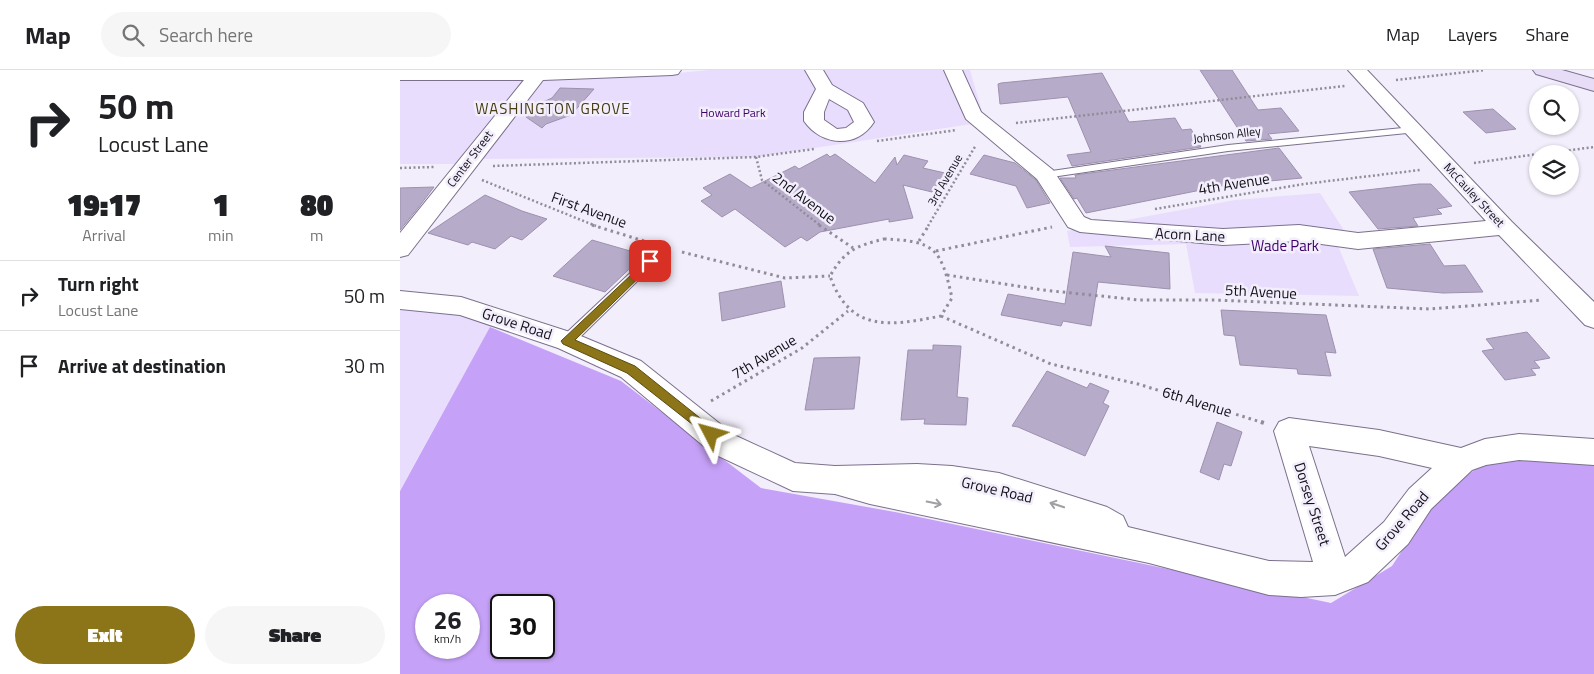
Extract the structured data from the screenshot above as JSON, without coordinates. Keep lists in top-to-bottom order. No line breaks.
{"streets":{"street":["Center Street","McCauley Street","Acorn Lane","Grove Road","Dorsey Street"],"lane":["Johnson Alley"],"path":["3rd Avenue","4th Avenue","2nd Avenue","First Avenue","5th Avenue","7th Avenue","6th Avenue"]},"crossings":[["Johnson Alley","McCauley Street"],["Center Street","First Avenue"],["3rd Avenue","2nd Avenue"],["3rd Avenue","First Avenue"],["3rd Avenue","5th Avenue"],["3rd Avenue","7th Avenue"],["3rd Avenue","6th Avenue"],["4th Avenue","McCauley Street"],["McCauley Street","Acorn Lane"],["McCauley Street","5th Avenue"],["2nd Avenue","First Avenue"],["2nd Avenue","5th Avenue"],["2nd Avenue","7th Avenue"],["2nd Avenue","6th Avenue"],["First Avenue","5th Avenue"],["First Avenue","7th Avenue"],["First Avenue","6th Avenue"],["5th Avenue","7th Avenue"],["5th Avenue","6th Avenue"],["Grove Road","7th Avenue"],["Grove Road","Dorsey Street"],["7th Avenue","6th Avenue"],["6th Avenue","Dorsey Street"]],"districts":["WASHINGTON GROVE"],"parks":["Howard Park","Wade Park"],"page":{"header":"Map","search":"Search here","nav":["Map","Layers","Share"],"turn":["50 m","Locust Lane"],"eta":["19:17","Arrival","1","min","80","m"],"list":[{"name":"Turn right","note":"Locust Lane","value":"50 m"},{"name":"Arrive at destination","value":"30 m"}],"speed":"26 km/h","limit":"30","buttons":["Exit","Share"]}}
